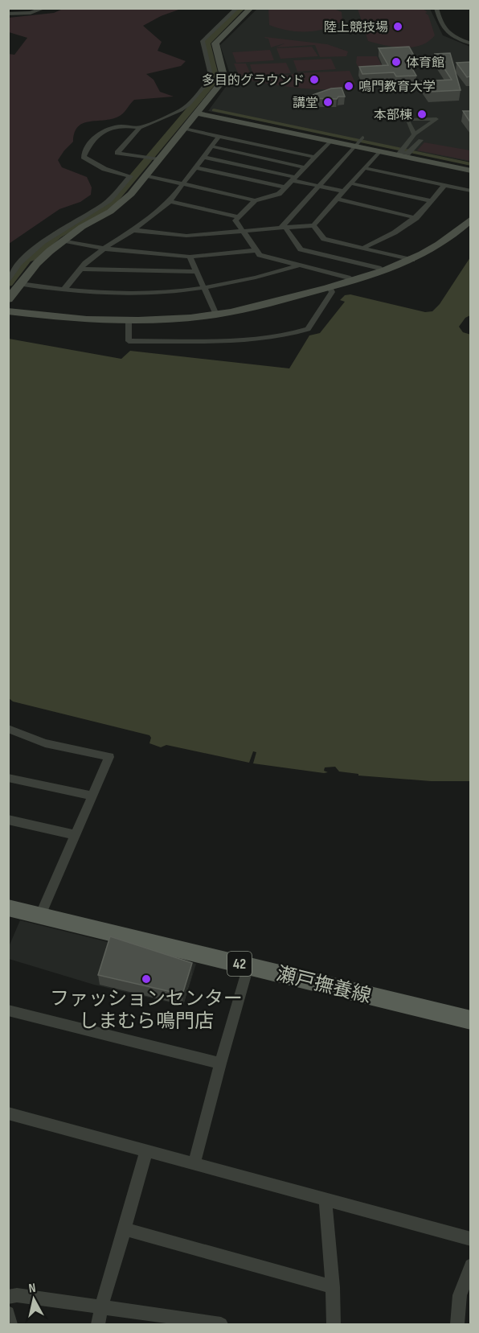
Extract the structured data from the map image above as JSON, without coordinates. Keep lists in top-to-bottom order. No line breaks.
{"streets":{"main road":["42","瀬戸撫養線"]},"places":["陸上競技場","体育館","多目的グラウンド","鳴門教育大学","講堂","本部棟","ファッションセンター しまむら鳴門店"],"north":"top"}
